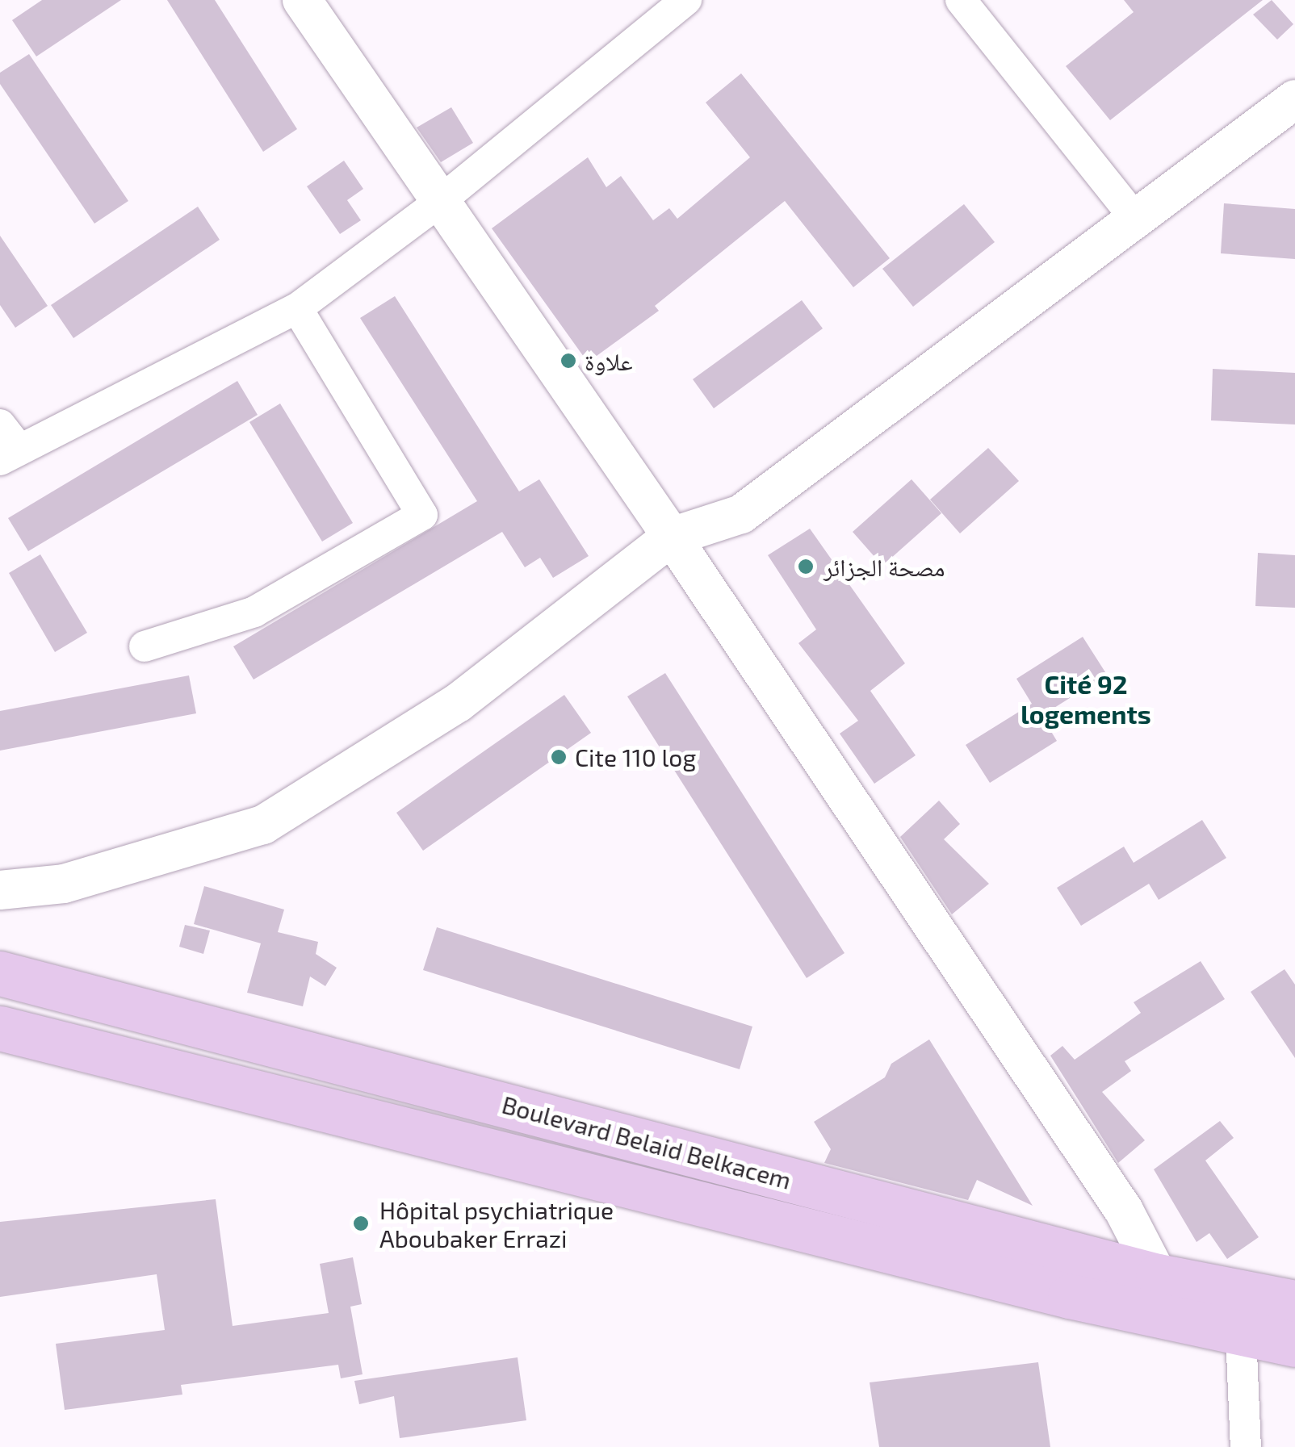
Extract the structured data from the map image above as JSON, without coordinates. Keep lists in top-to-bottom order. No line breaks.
{"streets":{"main road":["Boulevard Belaid Belkacem"]},"districts":["Cité 92 logements"],"places":["علاوة","مصحة الجزائر","Cite 110 log","Hôpital psychiatrique Aboubaker Errazi"]}
